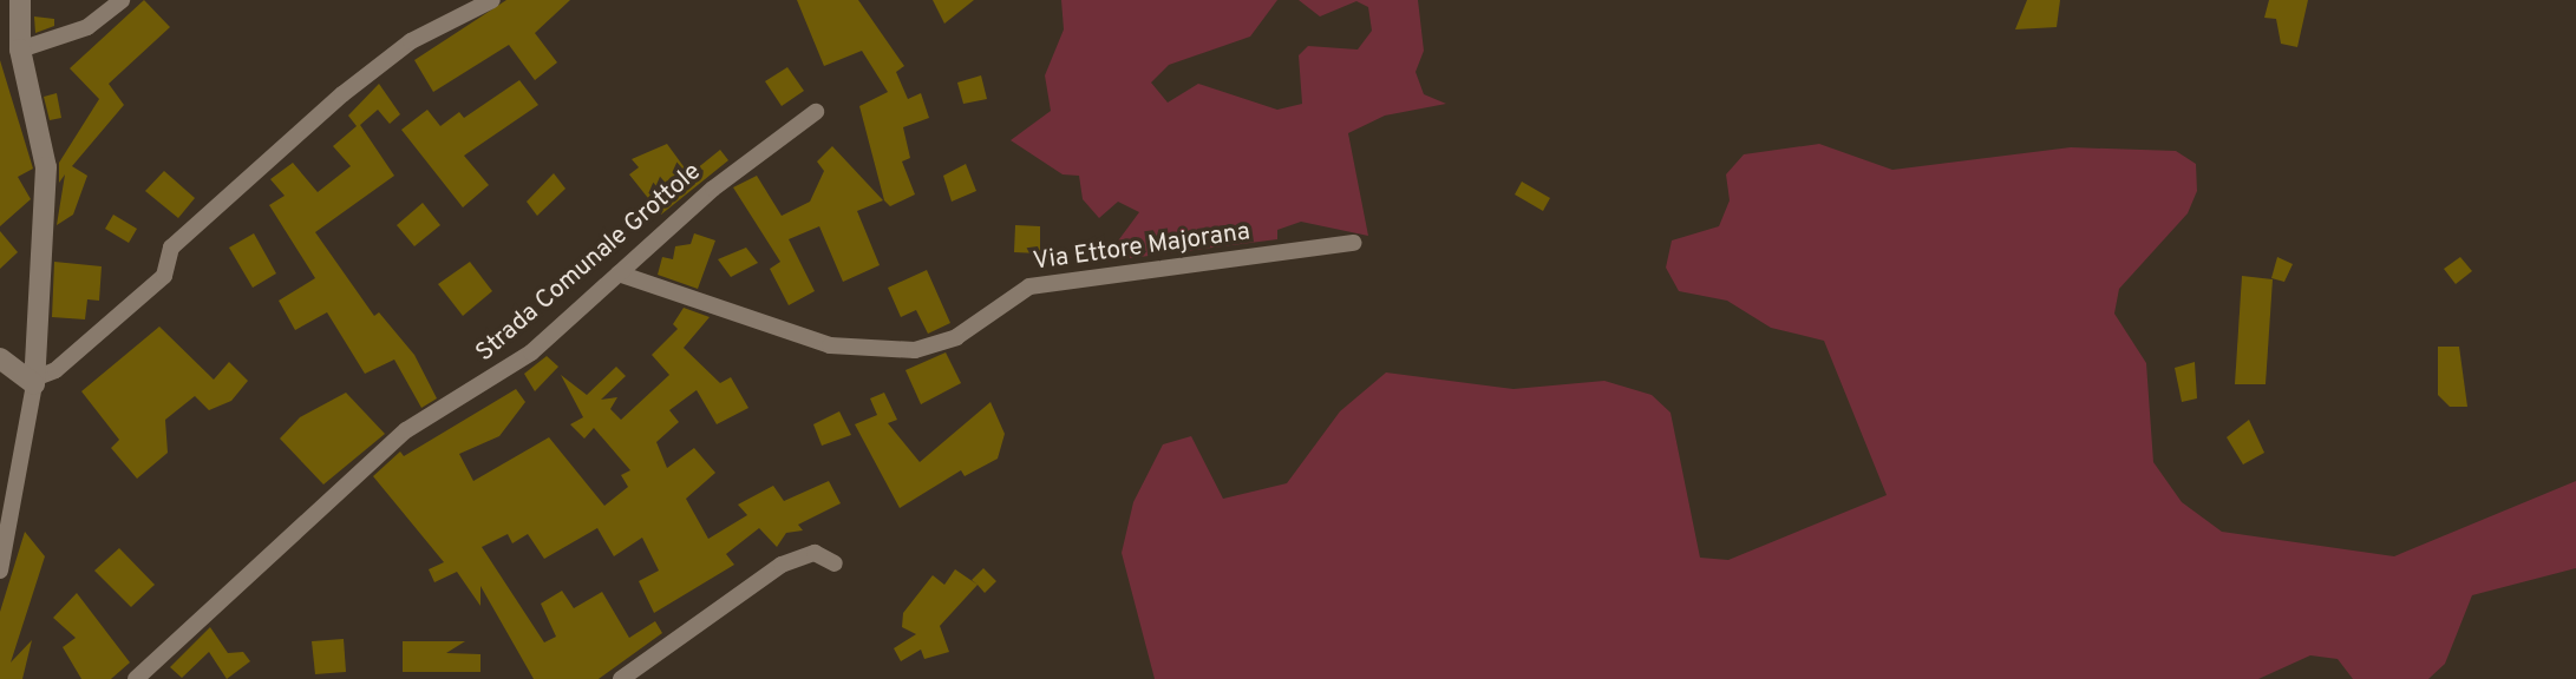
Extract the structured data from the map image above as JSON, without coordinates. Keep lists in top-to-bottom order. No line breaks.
{"streets":{"street":["Via Ettore Majorana","Strada Comunale Grottole"]},"crossings":[["Via Ettore Majorana","Strada Comunale Grottole"]]}
